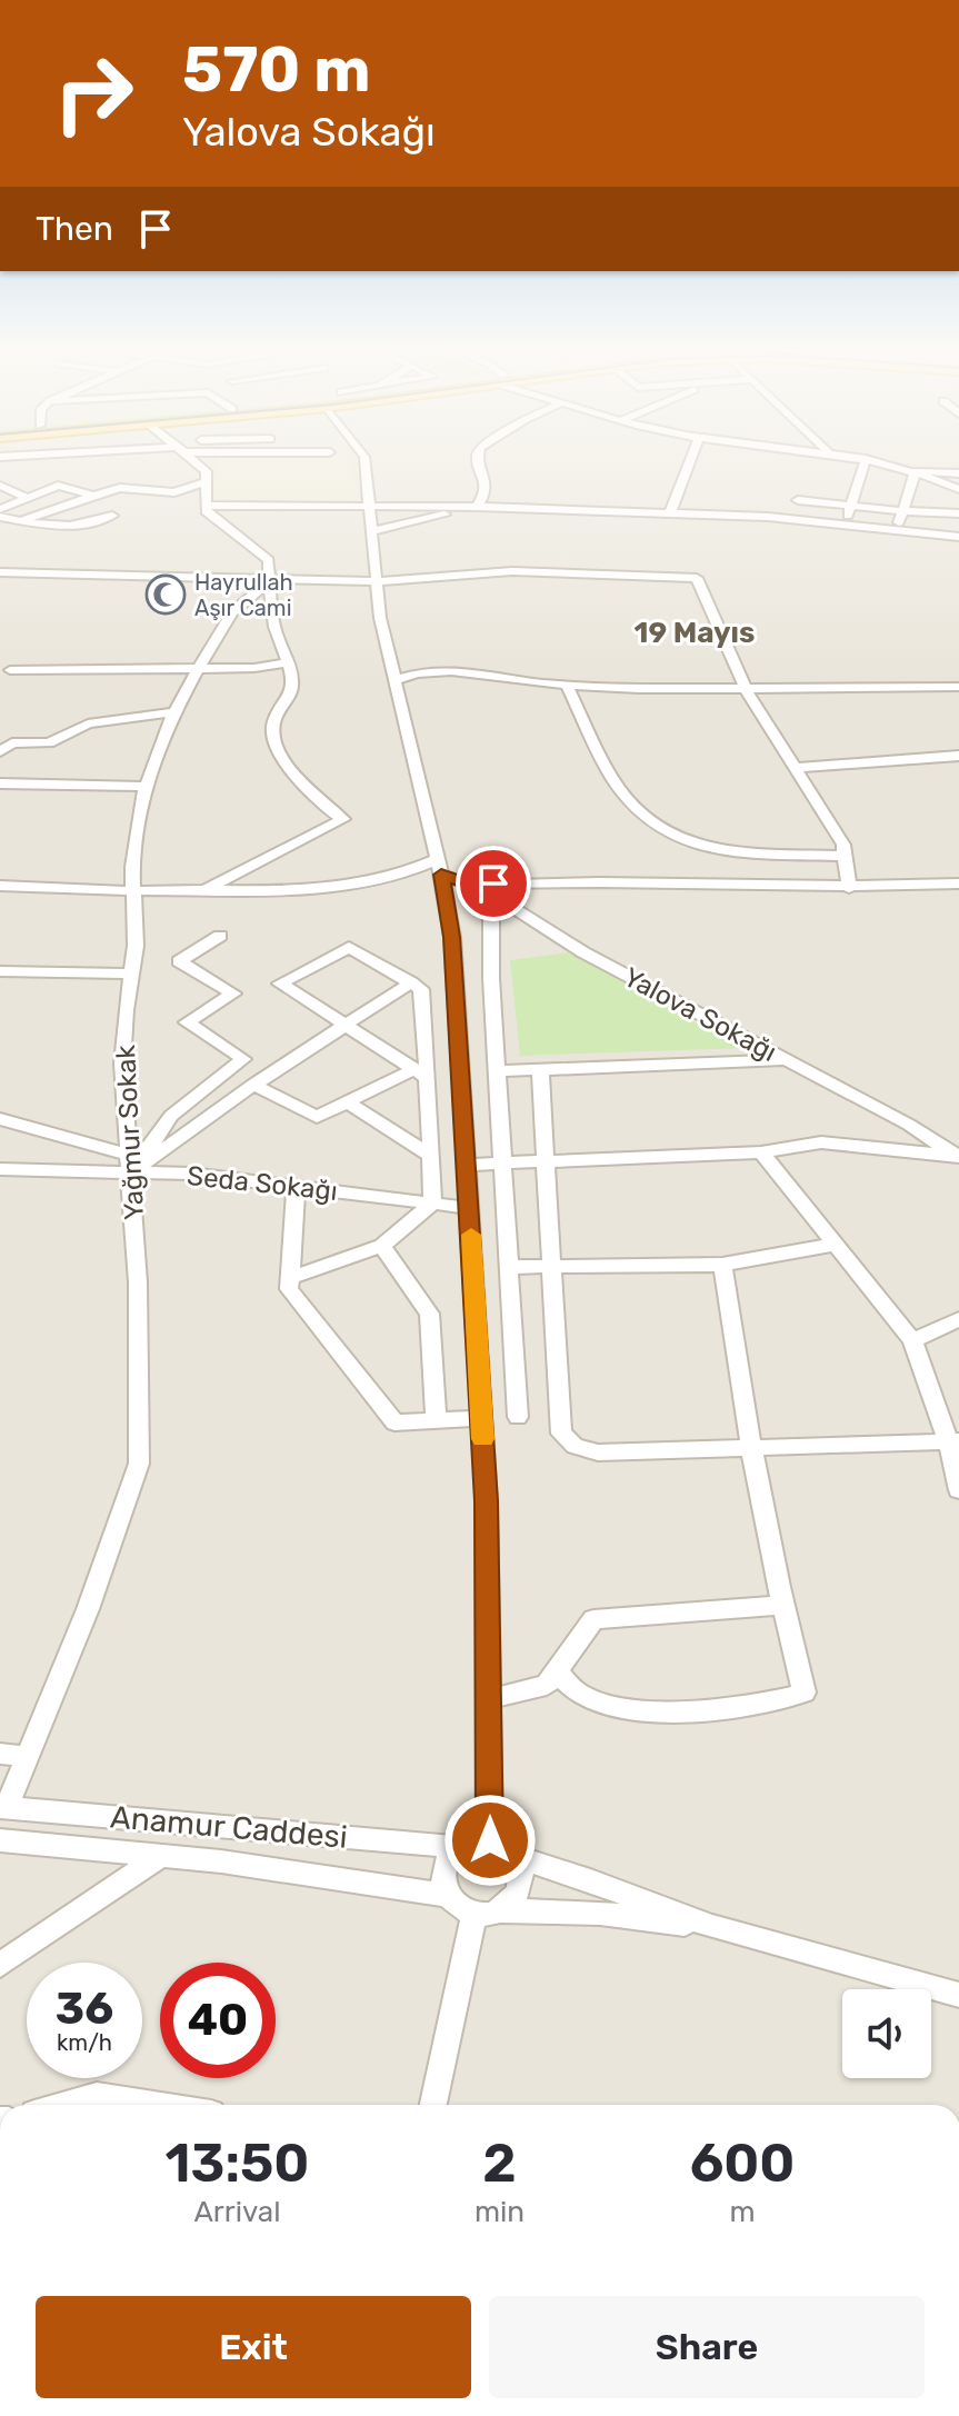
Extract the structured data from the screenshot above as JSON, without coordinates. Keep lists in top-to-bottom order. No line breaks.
{"streets":{"street":["Yalova Sokağı","Yağmur Sokak","Seda Sokağı","Anamur Caddesi"]},"crossings":[["Yağmur Sokak","Seda Sokağı"],["Yağmur Sokak","Anamur Caddesi"]],"districts":["19 Mayıs"],"places":{"mosque":["Hayrullah Aşır Cami"]},"page":{"turn":["570 m","Yalova Sokağı"],"then":"Then","speed":"36 km/h","limit":"40","eta":["13:50","Arrival","2","min","600","m"],"buttons":["Exit","Share"]}}
